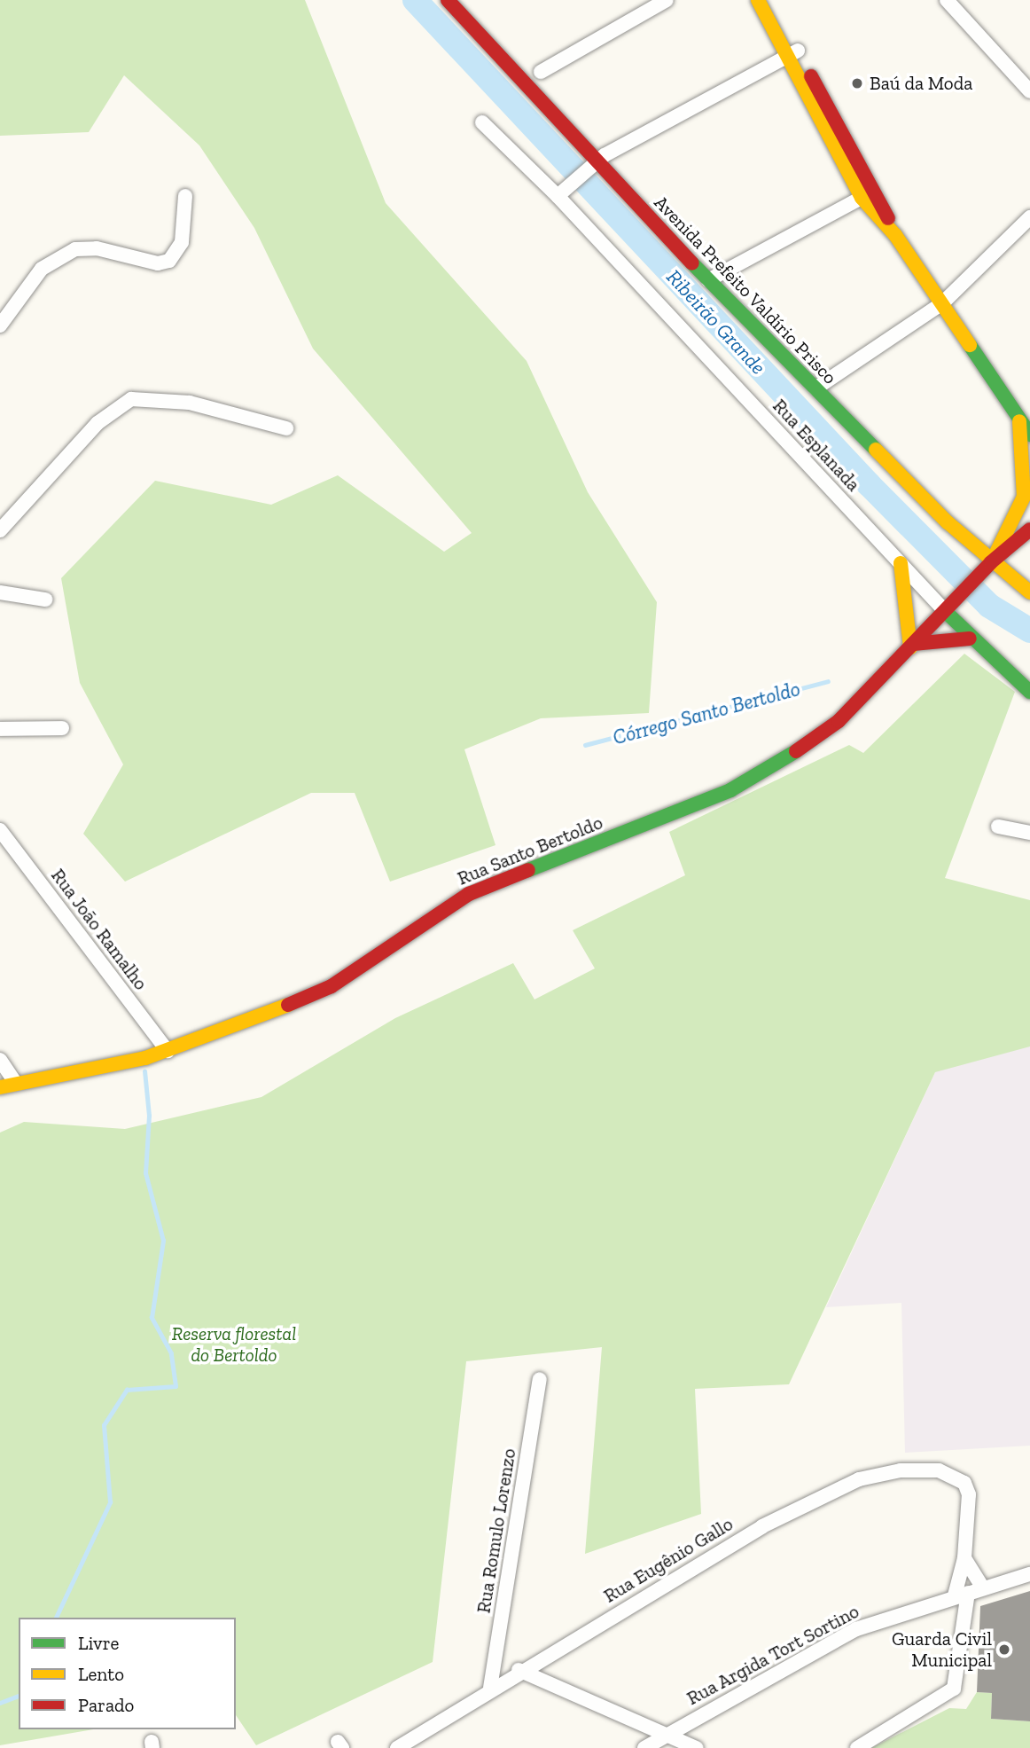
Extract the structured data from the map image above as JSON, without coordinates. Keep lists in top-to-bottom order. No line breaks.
{"streets":{"street":["Avenida Prefeito Valdírio Prisco","Rua Esplanada","Rua Santo Bertoldo","Rua João Ramalho","Rua Romulo Lorenzo","Rua Eugênio Gallo","Rua Argida Tort Sortino"]},"crossings":[["Avenida Prefeito Valdírio Prisco","Rua Santo Bertoldo"],["Rua Esplanada","Rua Santo Bertoldo"],["Rua Santo Bertoldo","Rua João Ramalho"],["Rua Romulo Lorenzo","Rua Eugênio Gallo"]],"water":["Ribeirão Grande","Córrego Santo Bertoldo"],"parks":["Reserva florestal do Bertoldo"],"places":["Baú da Moda","Guarda Civil Municipal"],"legend":["Livre","Lento","Parado"]}
